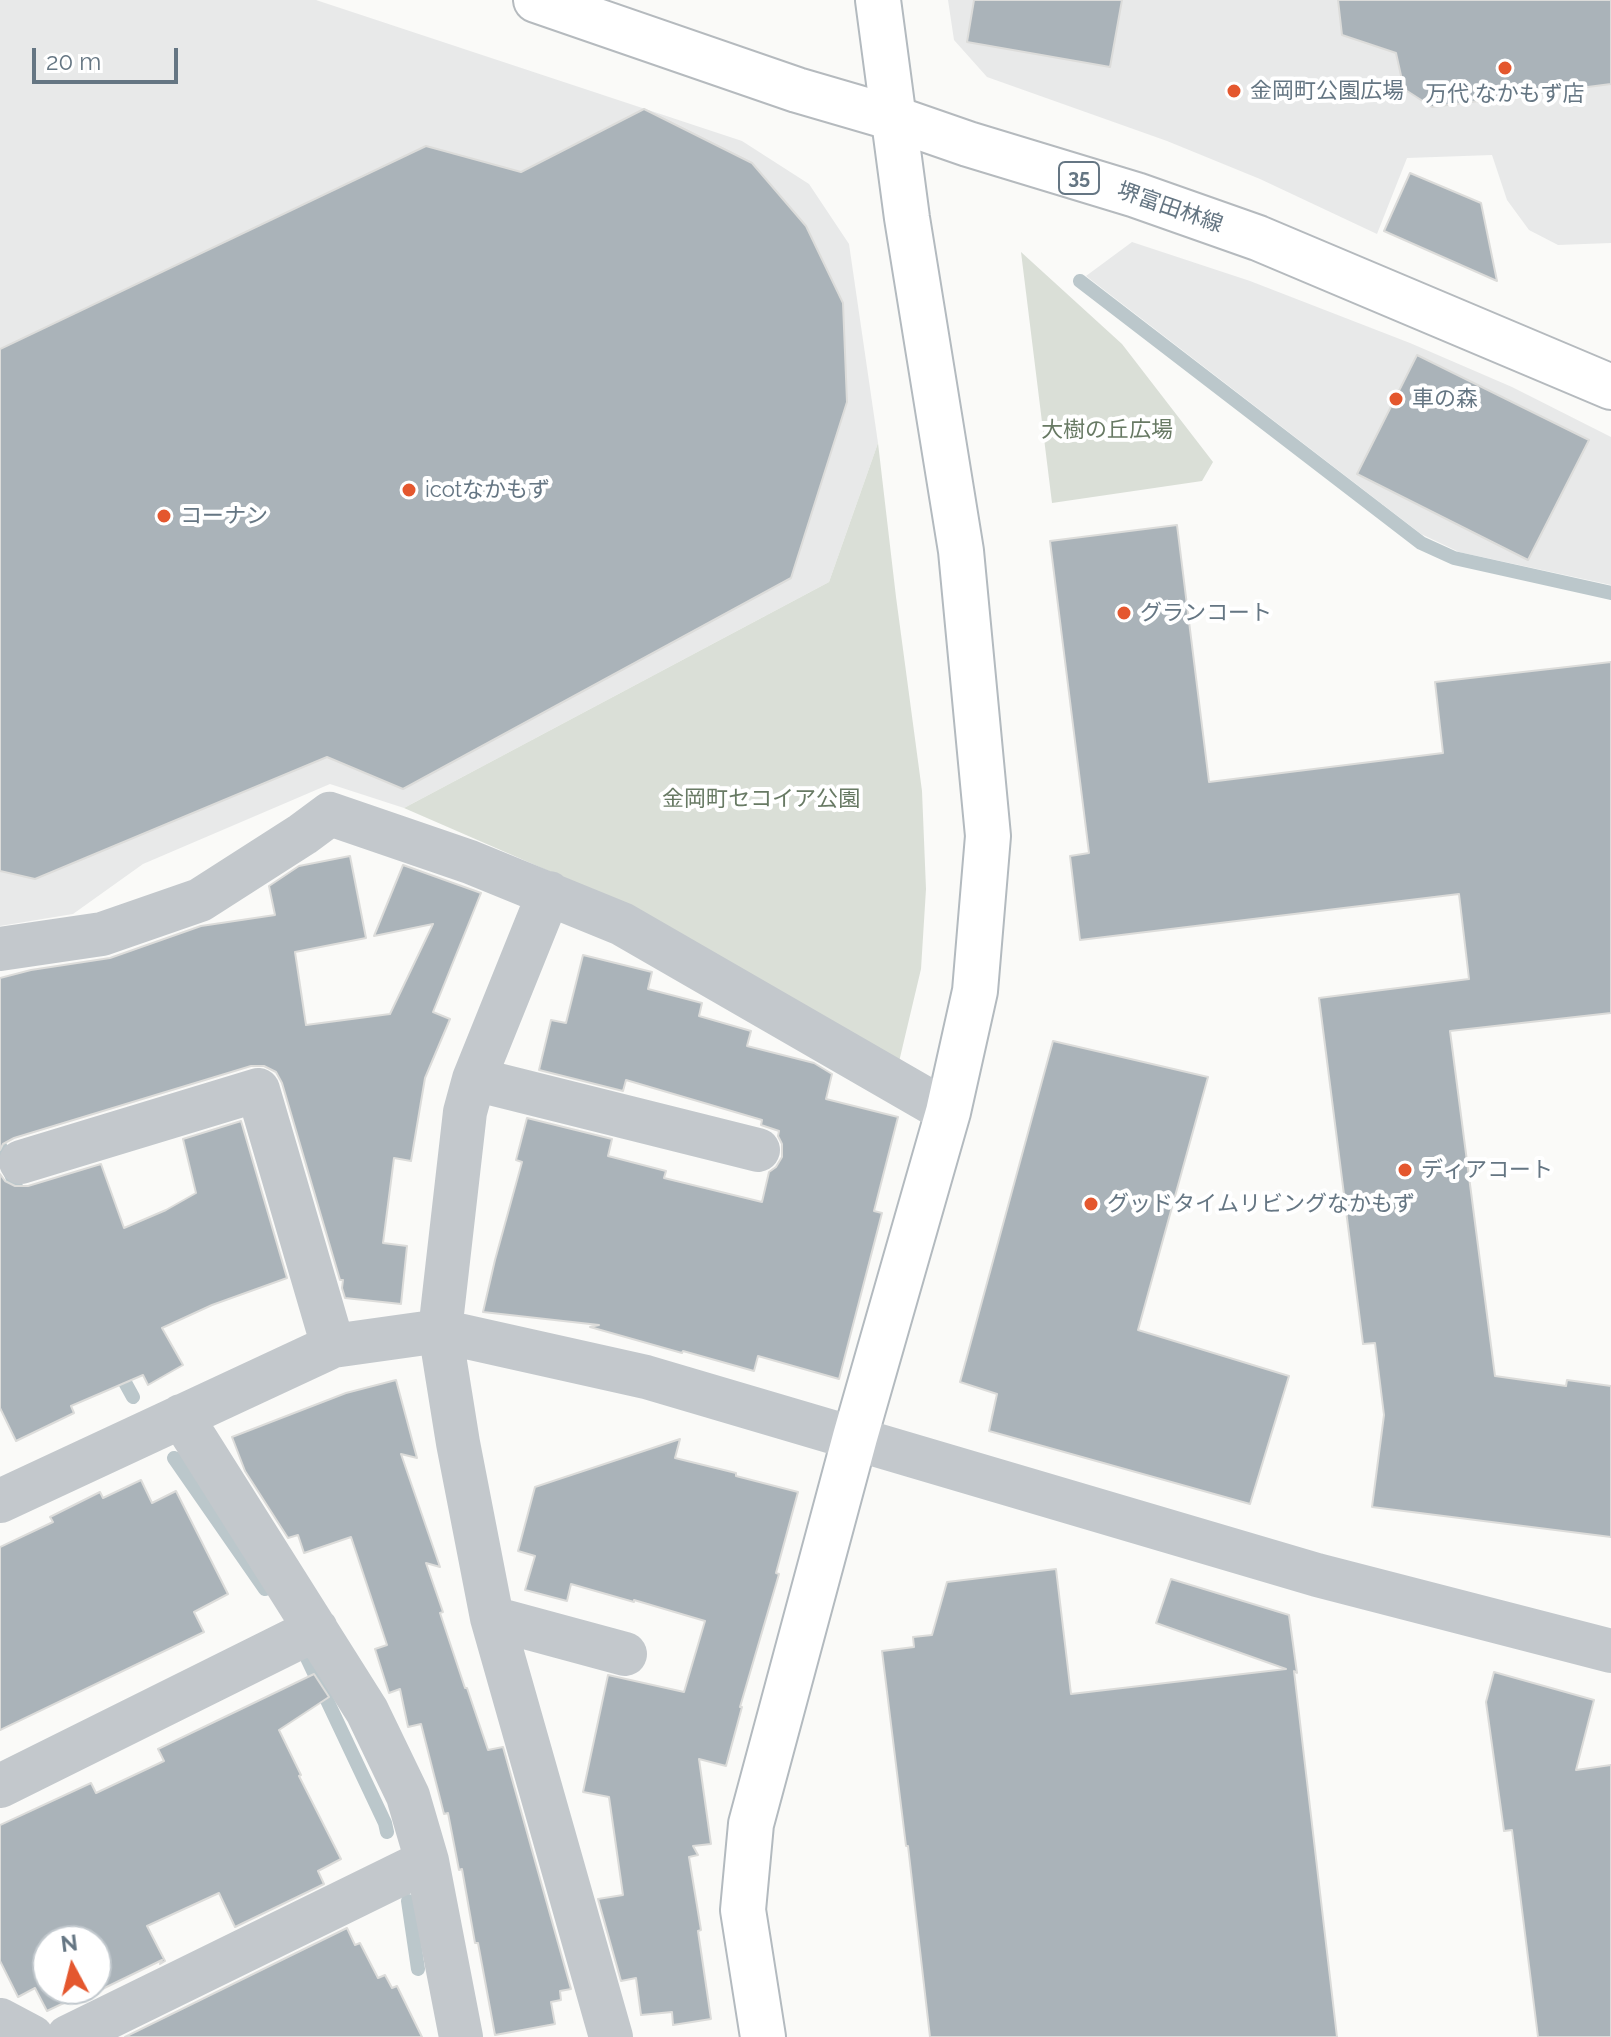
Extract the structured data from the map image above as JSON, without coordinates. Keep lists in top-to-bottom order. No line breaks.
{"streets":{"street":["35","堺富田林線"]},"parks":["大樹の丘広場","金岡町セコイア公園"],"places":["万代 なかもず店","金岡町公園広場","車の森","icotなかもず","コーナン","グランコート","ディアコート","グッドタイムリビングなかもず"],"scale_bar":"20 m","north":"top"}
